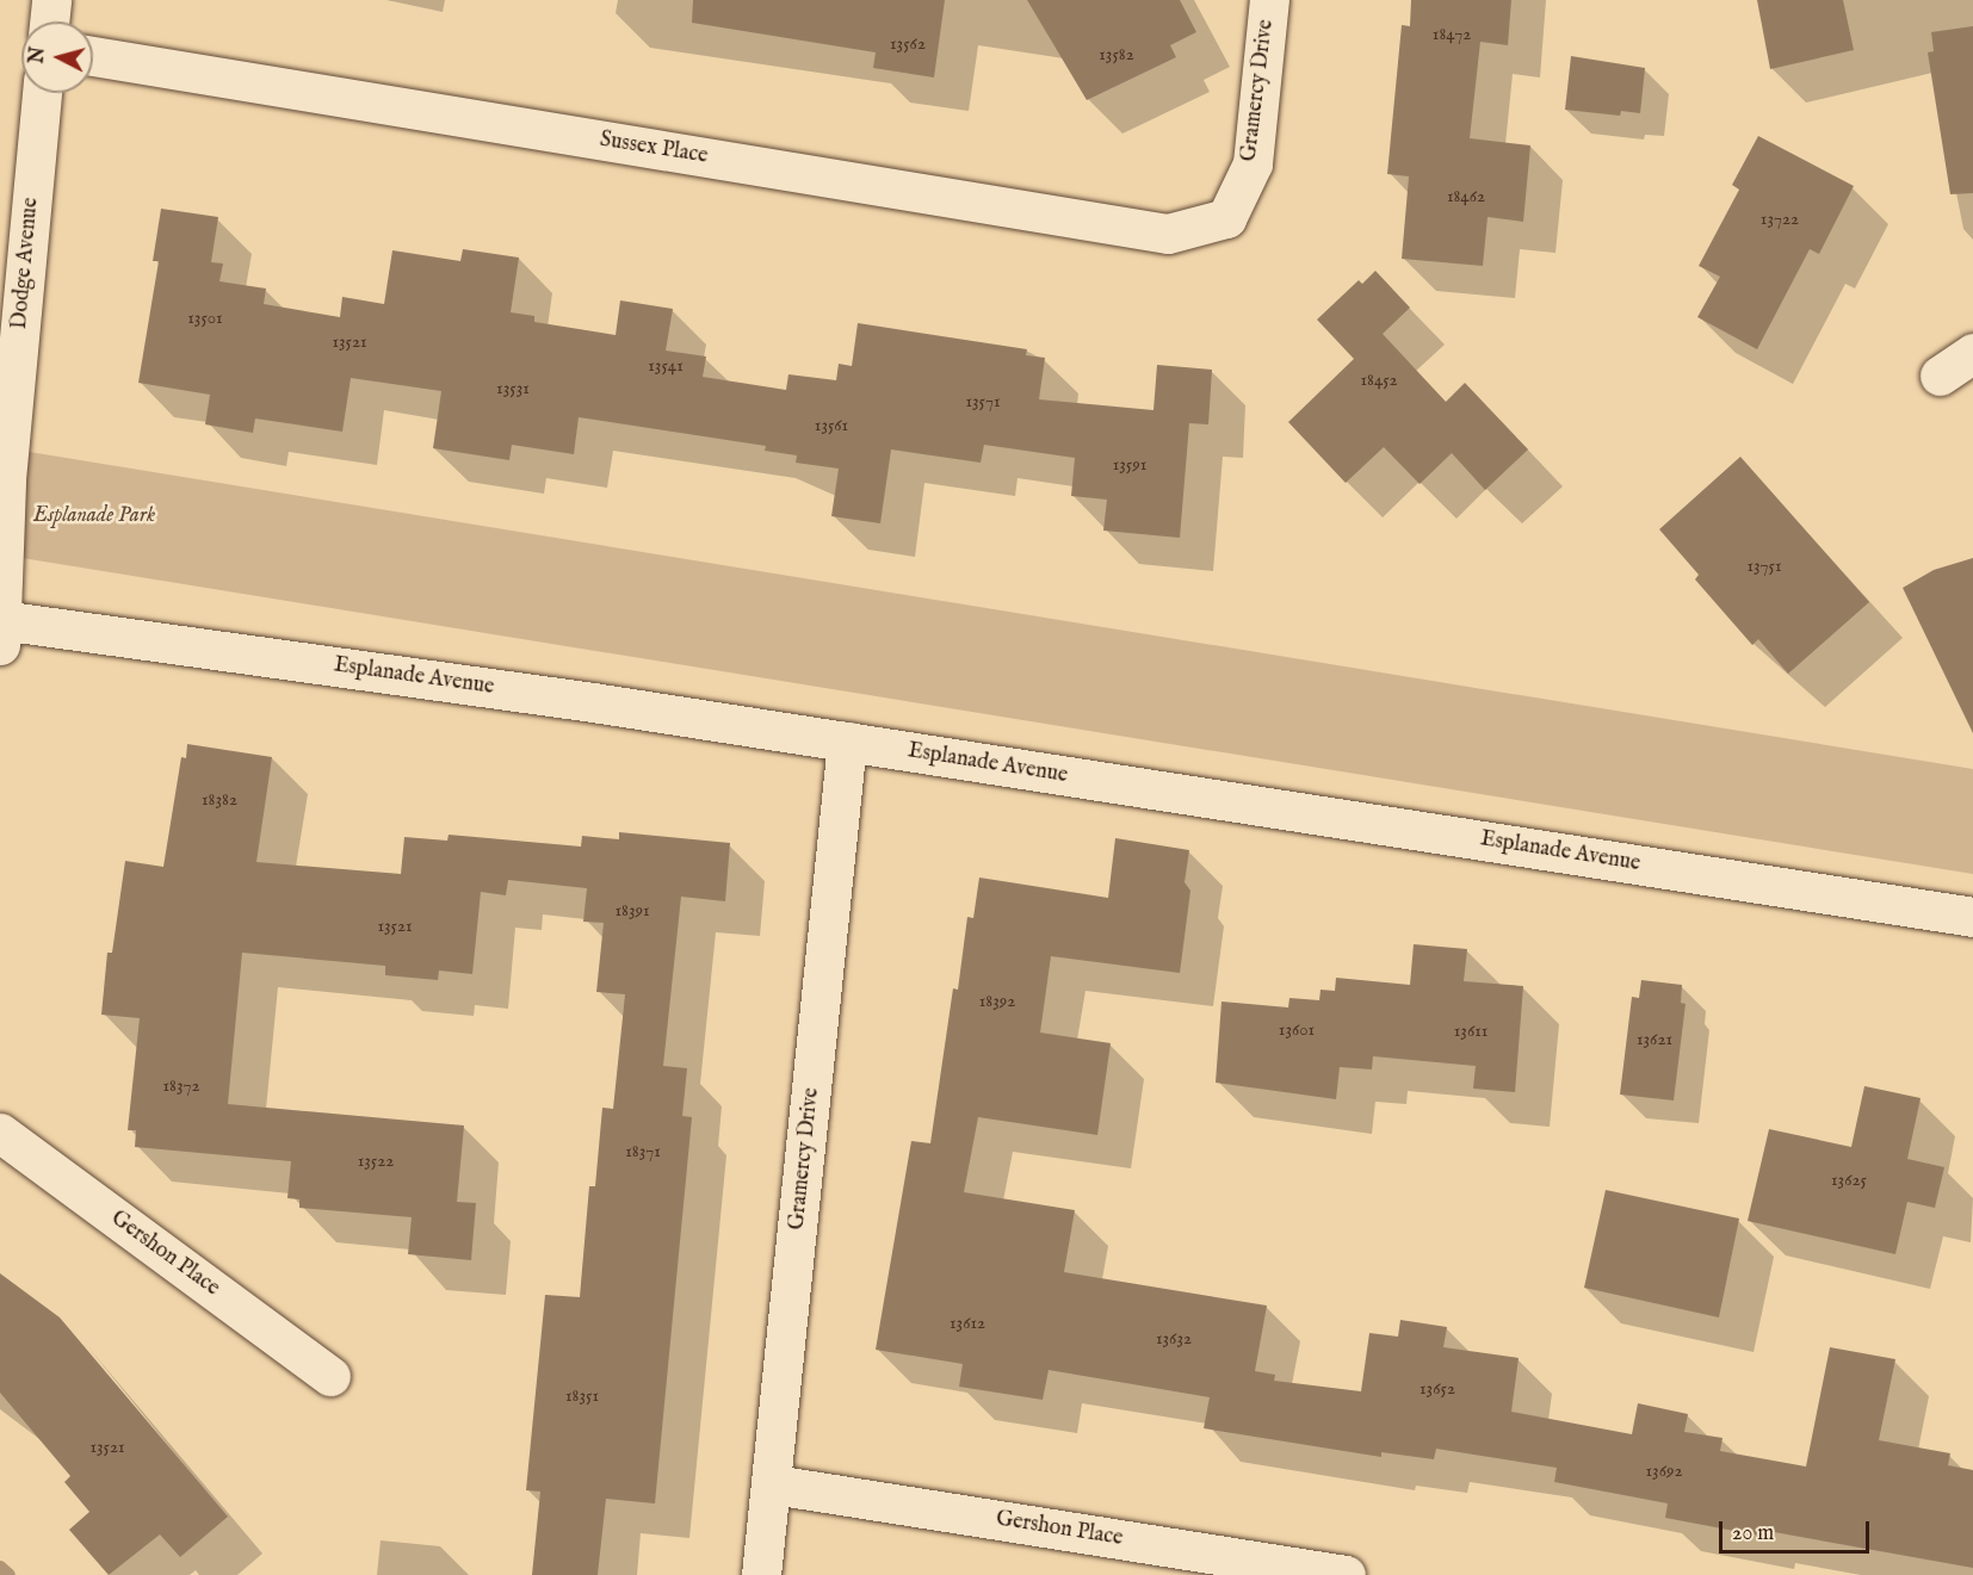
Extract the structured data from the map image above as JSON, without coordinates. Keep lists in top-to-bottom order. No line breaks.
{"streets":{"street":["Gramercy Drive","Sussex Place","Dodge Avenue","Esplanade Avenue","Gershon Place"]},"crossings":[["Gramercy Drive","Sussex Place"],["Gramercy Drive","Esplanade Avenue"],["Gramercy Drive","Gershon Place"],["Dodge Avenue","Esplanade Avenue"]],"parks":["Esplanade Park"],"house_numbers":["18472","13562","13582","18462","13722","13501","13521","13541","18452","13531","13571","13561","13591","13751","18382","18391","13521","18392","13601","13611","13621","18372","18371","13522","13625","13612","13632","13652","18351","13521","13692"],"scale_bar":"20 m","north":"left"}
